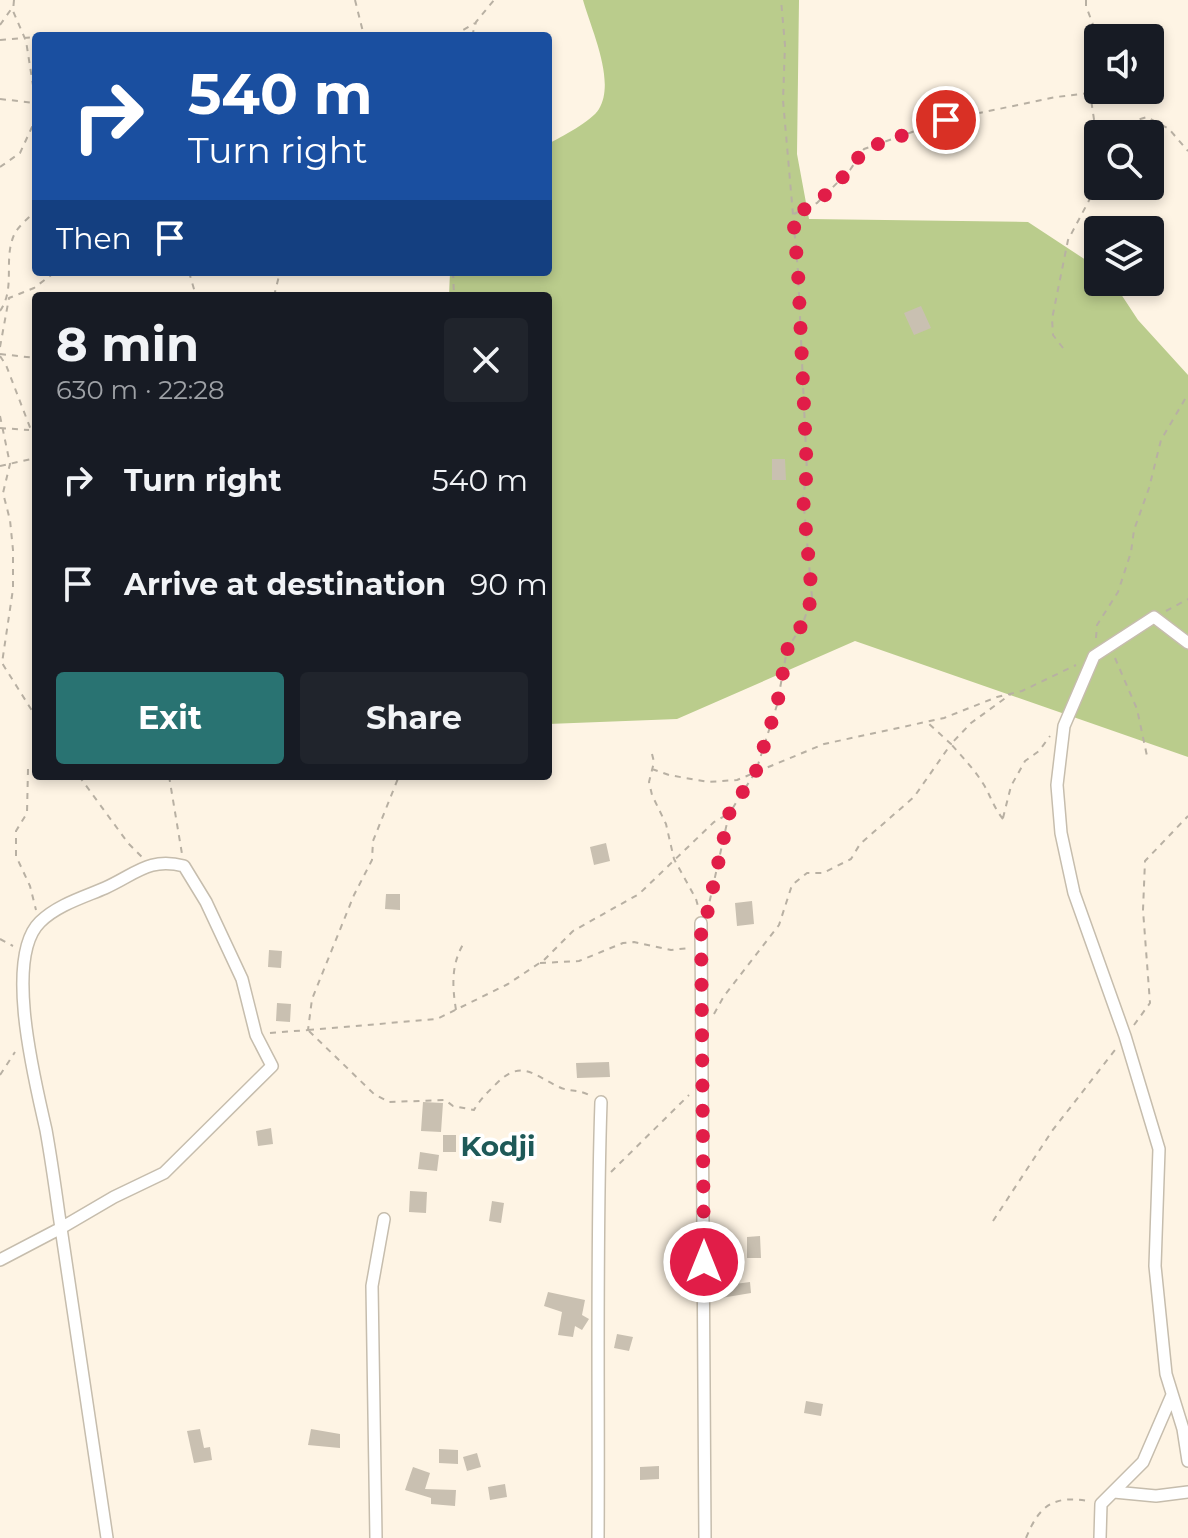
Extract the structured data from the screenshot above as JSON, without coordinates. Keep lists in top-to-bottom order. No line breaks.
{"districts":["Kodji"],"page":{"turn":["540 m","Turn right"],"then":"Then","heading":["8 min","630 m · 22:28"],"list":[{"name":"Turn right","value":"540 m"},{"name":"Arrive at destination","value":"90 m"}],"buttons":["Exit","Share"]}}
